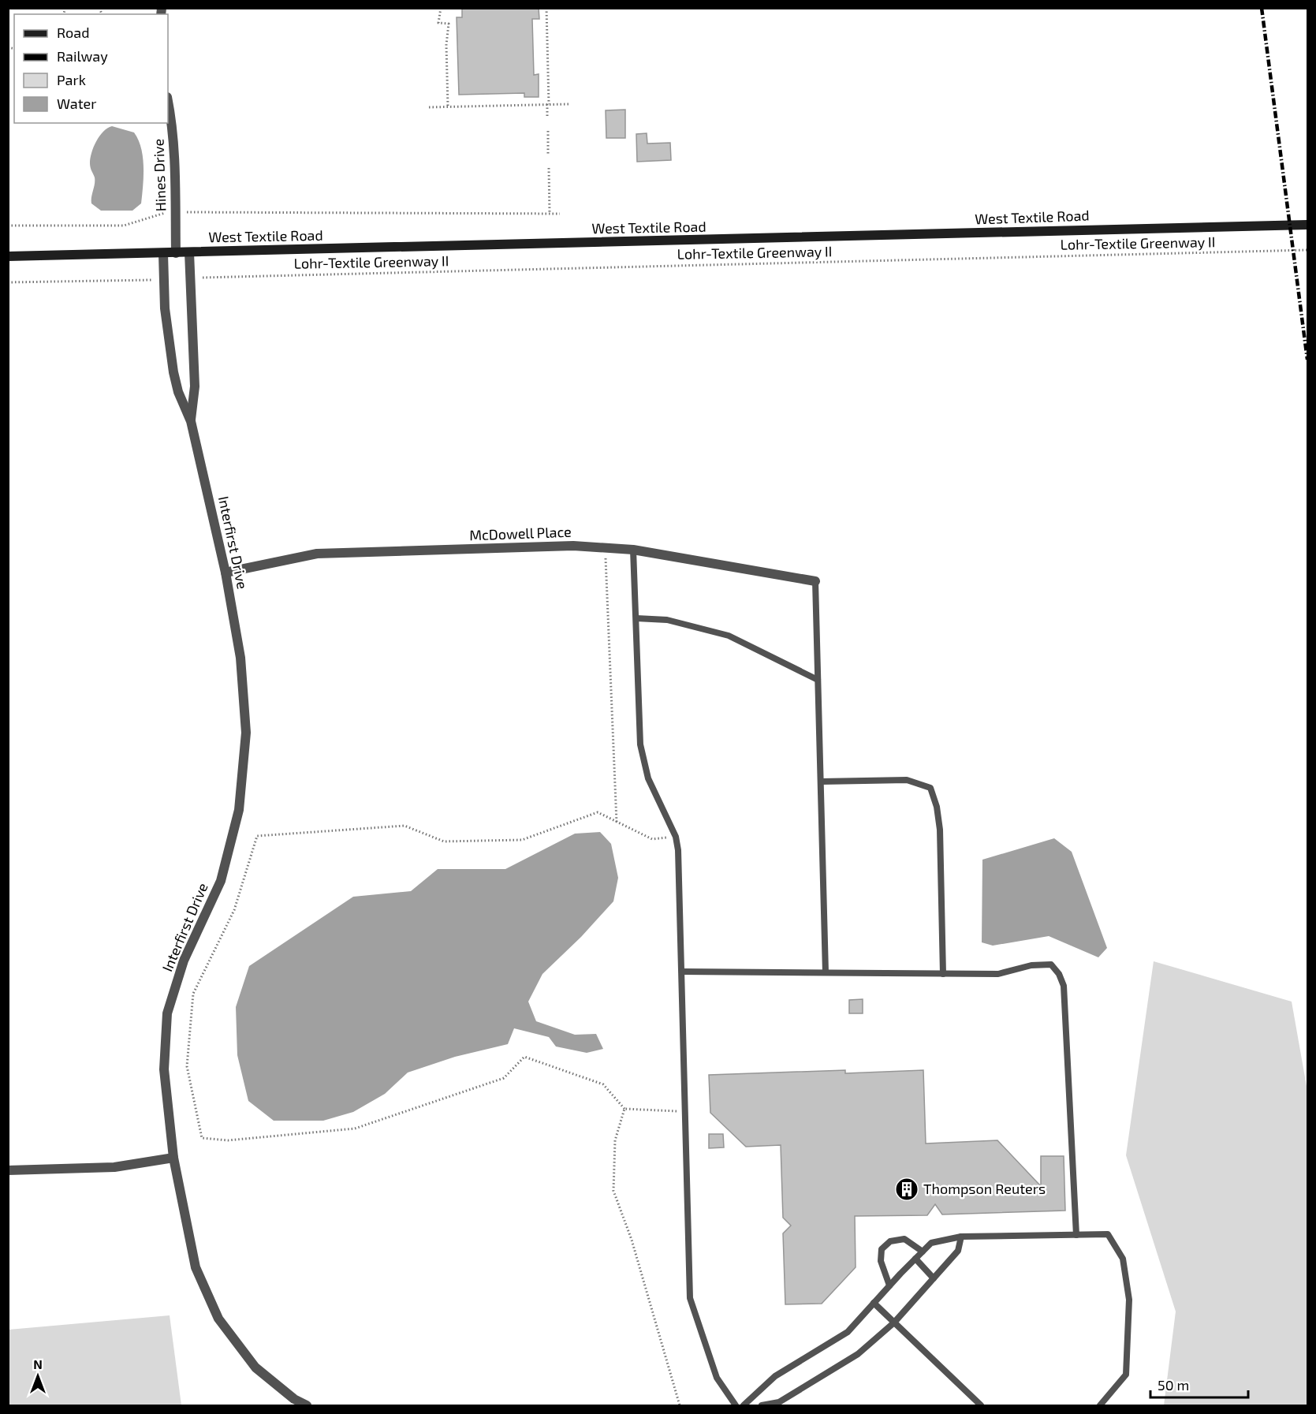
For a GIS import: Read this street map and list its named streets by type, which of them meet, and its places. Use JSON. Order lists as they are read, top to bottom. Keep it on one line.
{"streets":{"main road":["West Textile Road"],"street":["Hines Drive","McDowell Place","Interfirst Drive"],"path":["Lohr-Textile Greenway II"]},"crossings":[["Hines Drive","West Textile Road"],["West Textile Road","Interfirst Drive"],["McDowell Place","Interfirst Drive"]],"places":{"building":["Thompson Reuters"]},"legend":["Road","Railway","Park","Water"],"scale_bar":"50 m","north":"top"}
